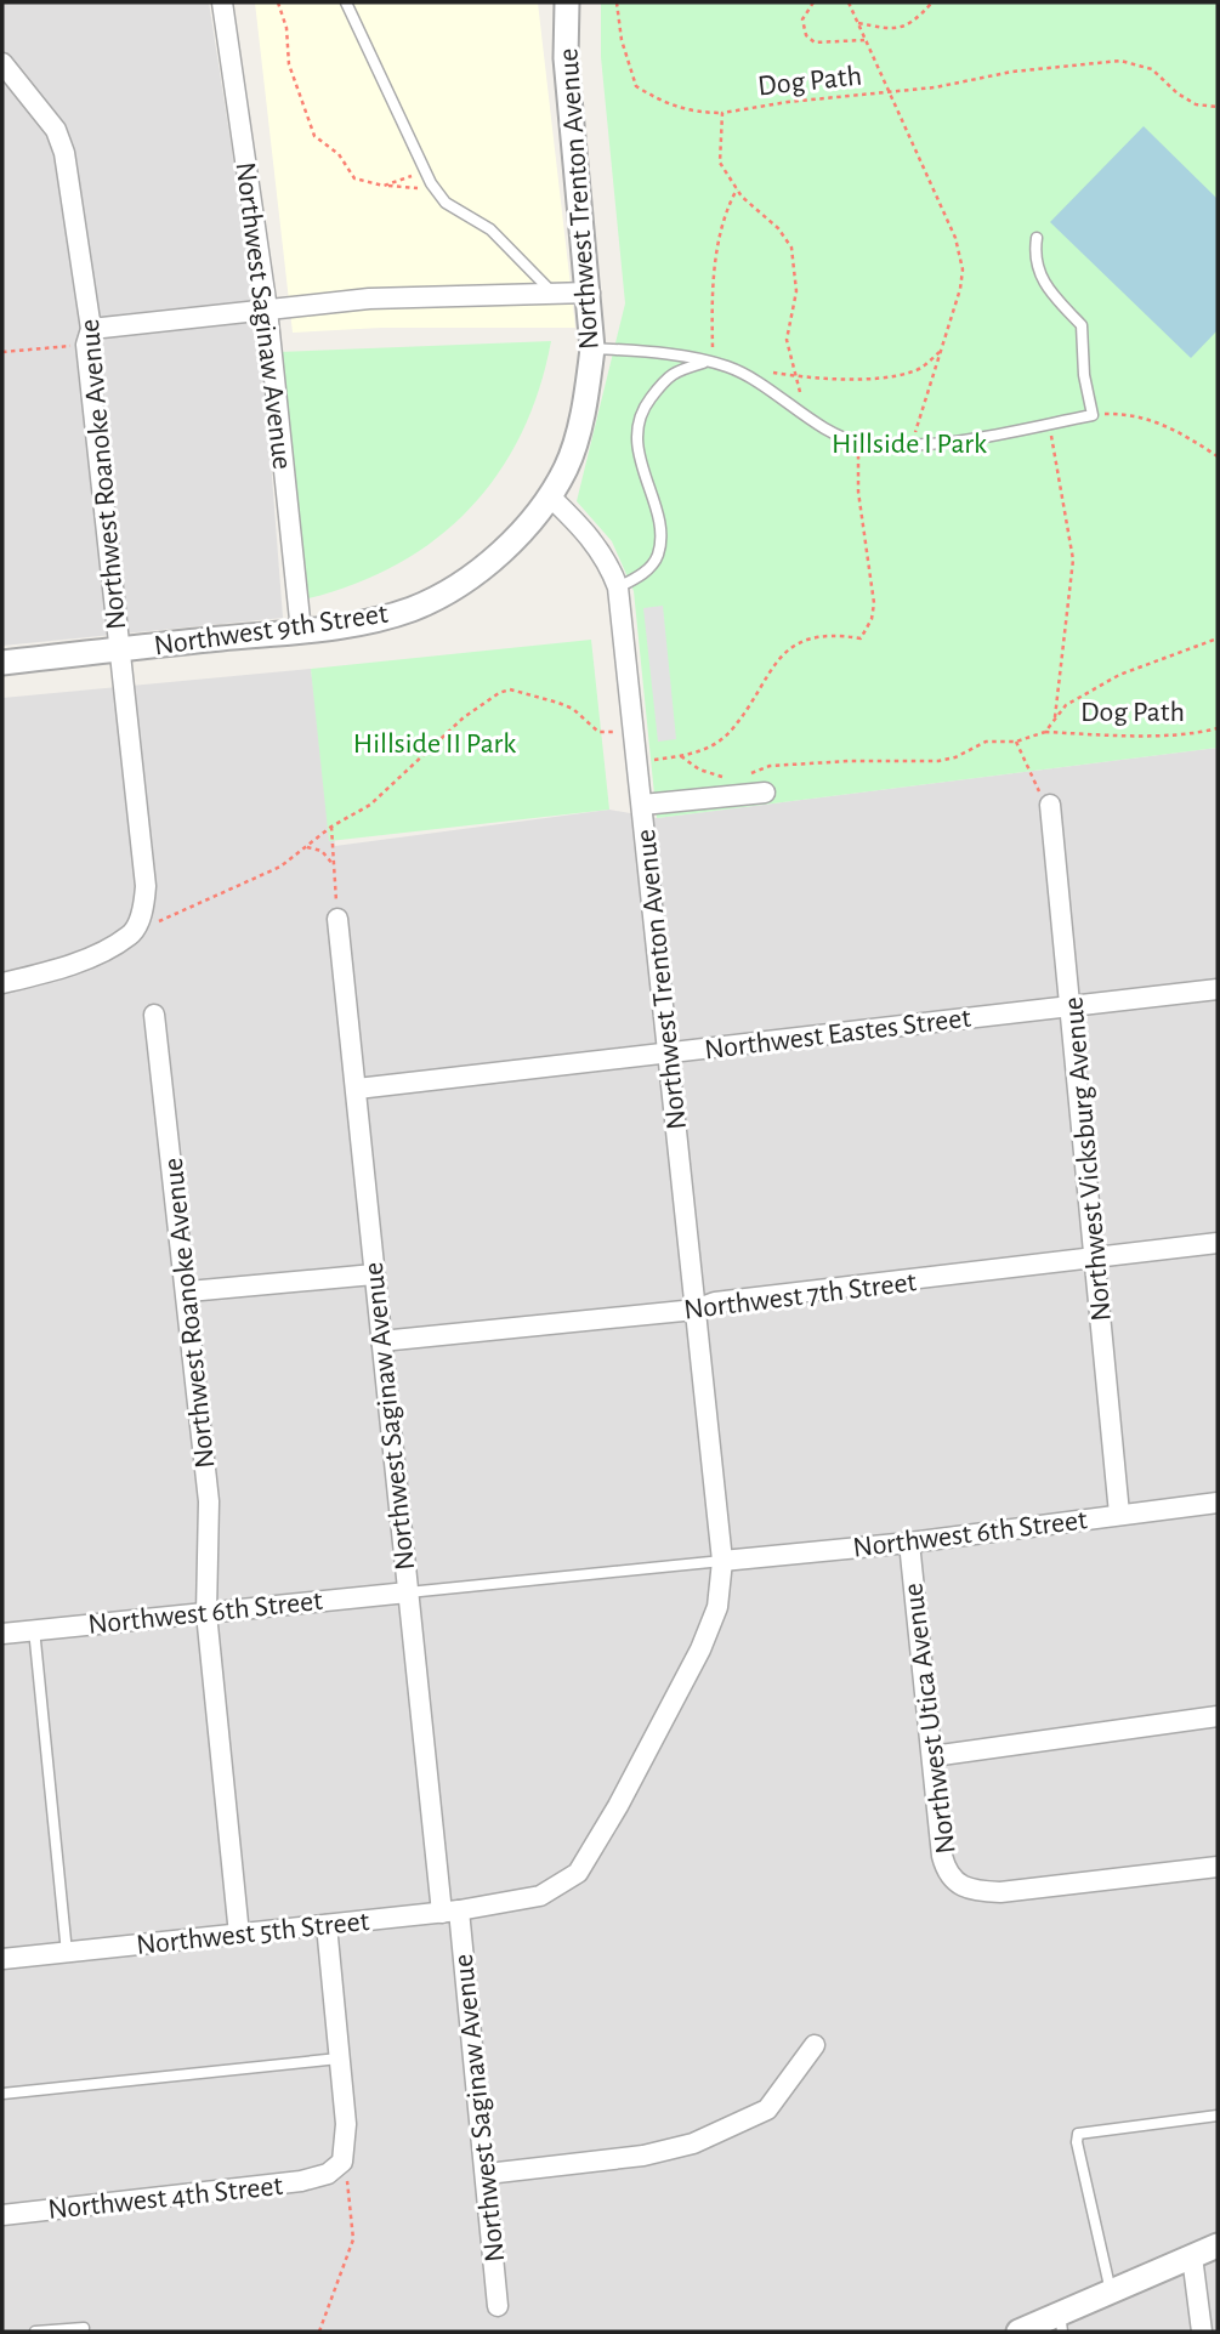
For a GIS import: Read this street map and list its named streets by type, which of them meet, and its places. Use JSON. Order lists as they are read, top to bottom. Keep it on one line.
{"streets":{"street":["Northwest Trenton Avenue","Northwest Saginaw Avenue","Northwest Roanoke Avenue","Northwest 9th Street","Northwest Eastes Street","Northwest Vicksburg Avenue","Northwest 7th Street","Northwest 6th Street","Northwest Utica Avenue","Northwest 5th Street","Northwest 4th Street"],"path":["Dog Path"]},"crossings":[["Northwest Trenton Avenue","Northwest 9th Street"],["Northwest Trenton Avenue","Northwest Eastes Street"],["Northwest Trenton Avenue","Northwest 7th Street"],["Northwest Trenton Avenue","Northwest 6th Street"],["Northwest Trenton Avenue","Northwest 5th Street"],["Northwest Saginaw Avenue","Northwest 9th Street"],["Northwest Saginaw Avenue","Northwest Eastes Street"],["Northwest Saginaw Avenue","Northwest 7th Street"],["Northwest Saginaw Avenue","Northwest 6th Street"],["Northwest Saginaw Avenue","Northwest 5th Street"],["Northwest Roanoke Avenue","Northwest 9th Street"],["Northwest Roanoke Avenue","Northwest 6th Street"],["Northwest Roanoke Avenue","Northwest 5th Street"],["Northwest Eastes Street","Northwest Vicksburg Avenue"],["Northwest Vicksburg Avenue","Northwest 7th Street"],["Northwest Vicksburg Avenue","Northwest 6th Street"],["Northwest 6th Street","Northwest Utica Avenue"]],"parks":["Hillside I Park","Hillside II Park"]}
